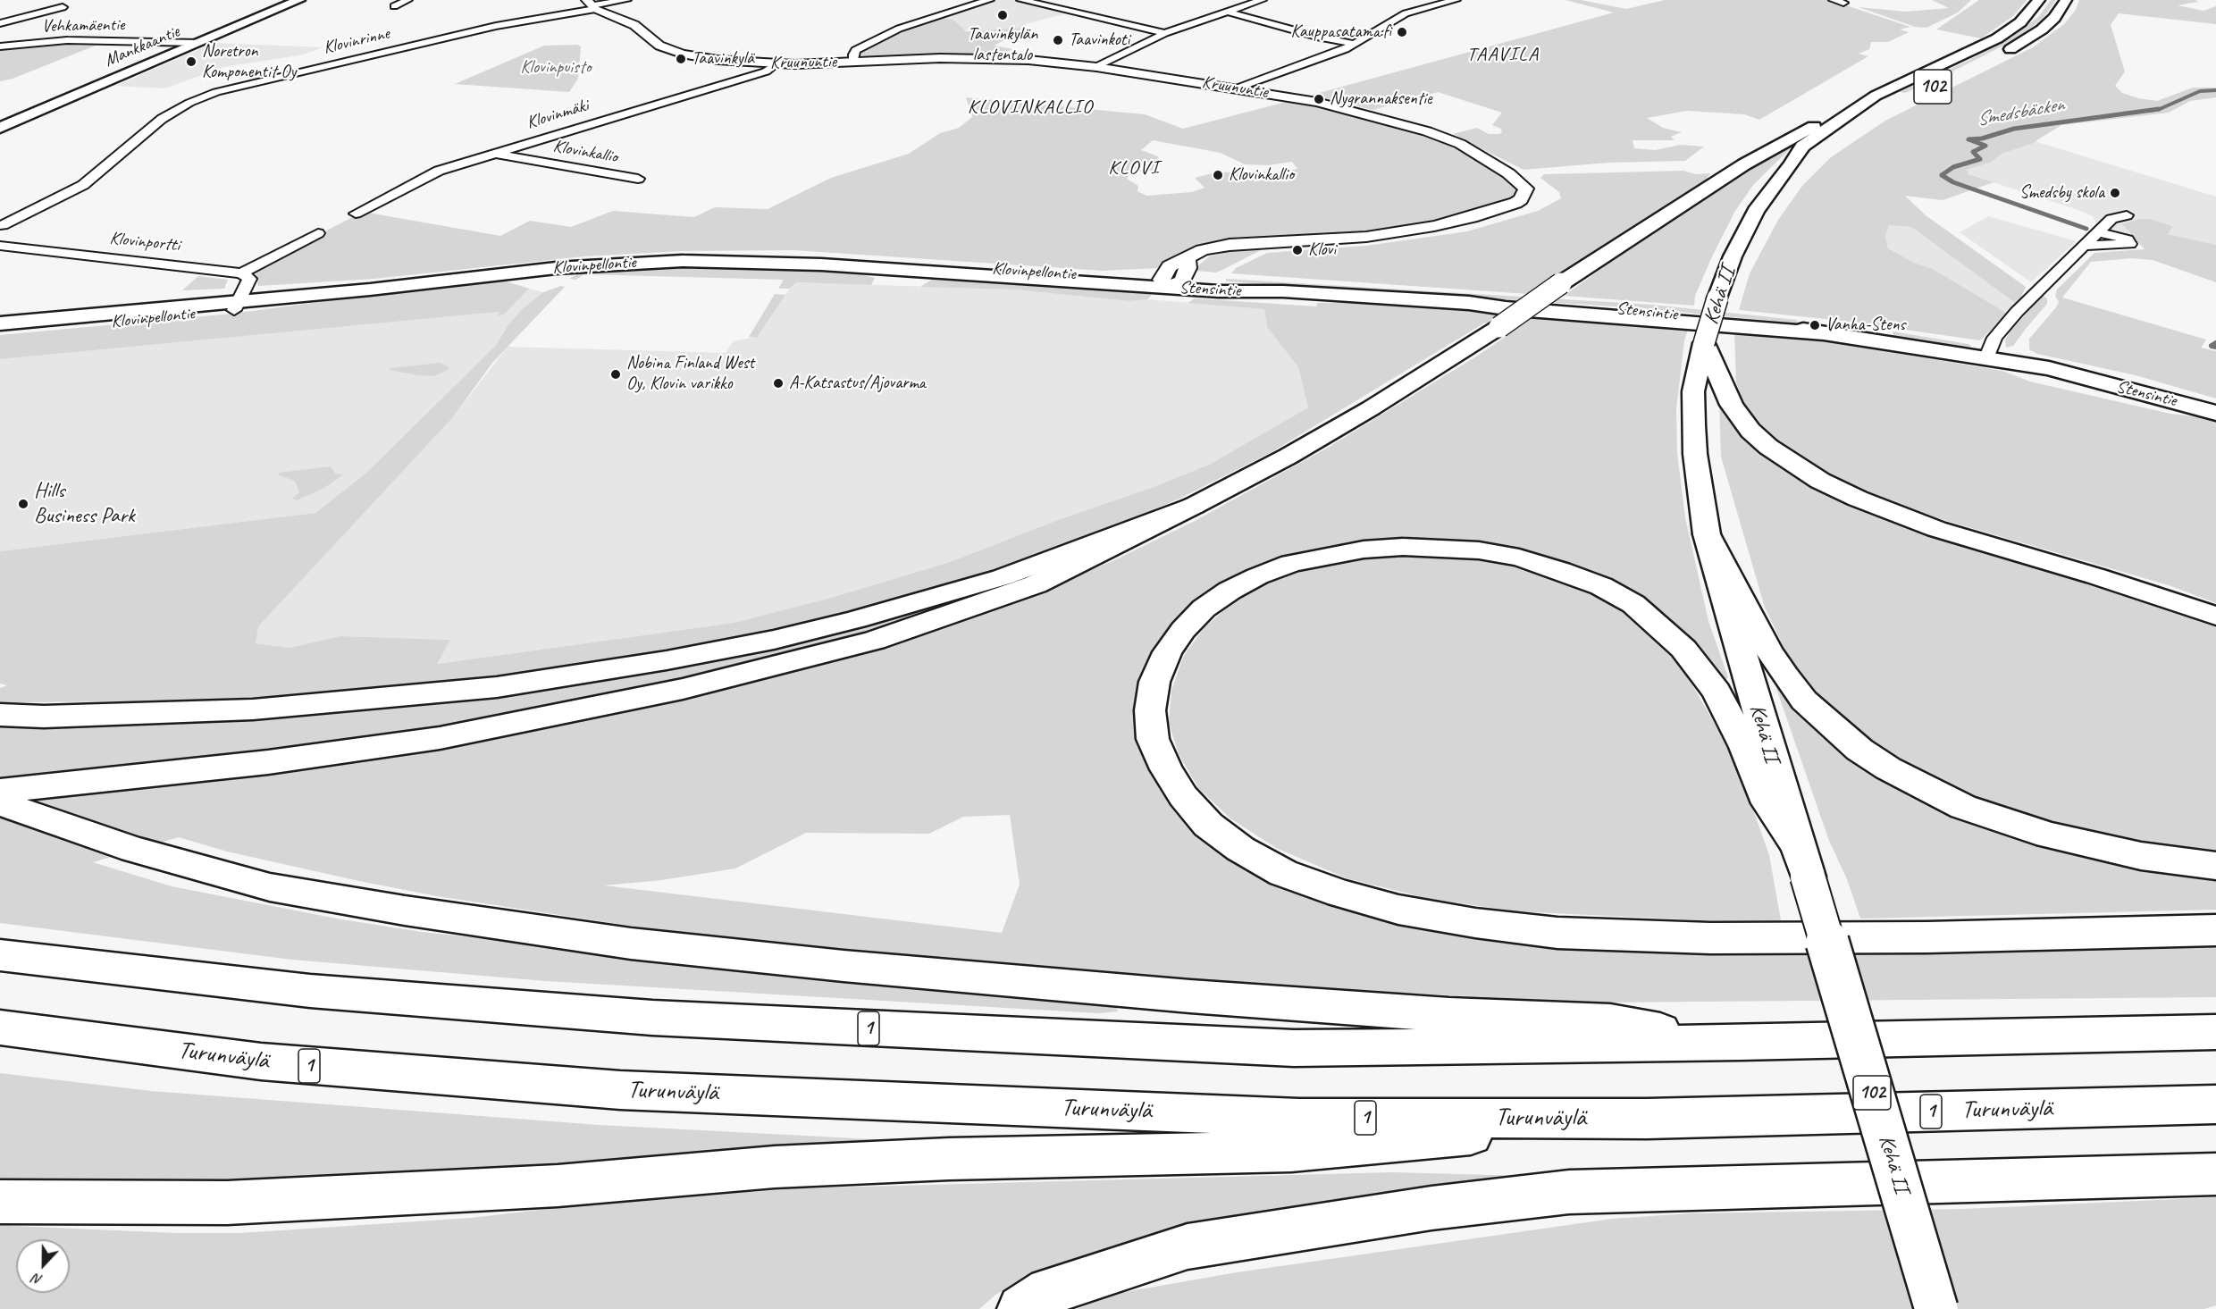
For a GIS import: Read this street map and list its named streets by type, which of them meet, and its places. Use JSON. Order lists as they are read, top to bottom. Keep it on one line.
{"streets":{"main road":["Mankkaantie","102","Klovinpellontie","Stensintie","Kehä II","1","Turunväylä"],"street":["Vehkamäentie","Klovinrinne","Kruununtie","Klovinmäki","Klovinkallio","Klovinportti"]},"crossings":[["Vehkamäentie","Mankkaantie"],["Klovinrinne","Kruununtie"],["Kruununtie","Klovinmäki"],["Kruununtie","Klovinpellontie"],["Kruununtie","Stensintie"],["Klovinmäki","Klovinkallio"],["Klovinpellontie","Stensintie"]],"districts":["TAAVILA","KLOVINKALLIO","KLOVI"],"water":["Smedsbäcken"],"parks":["Klovinpuisto"],"places":["Taavinkylän lastentalo","Kauppasatama.fi","Taavinkoti","Taavinkylä","Noretron Komponentit Oy","Nygrannaksentie","Klovinkallio","Smedsby skola","Klovi","Vanha-Stens","Nobina Finland West Oy, Klovin varikko","A-Katsastus/Ajovarma","Hills Business Park"],"north":"bottom"}
